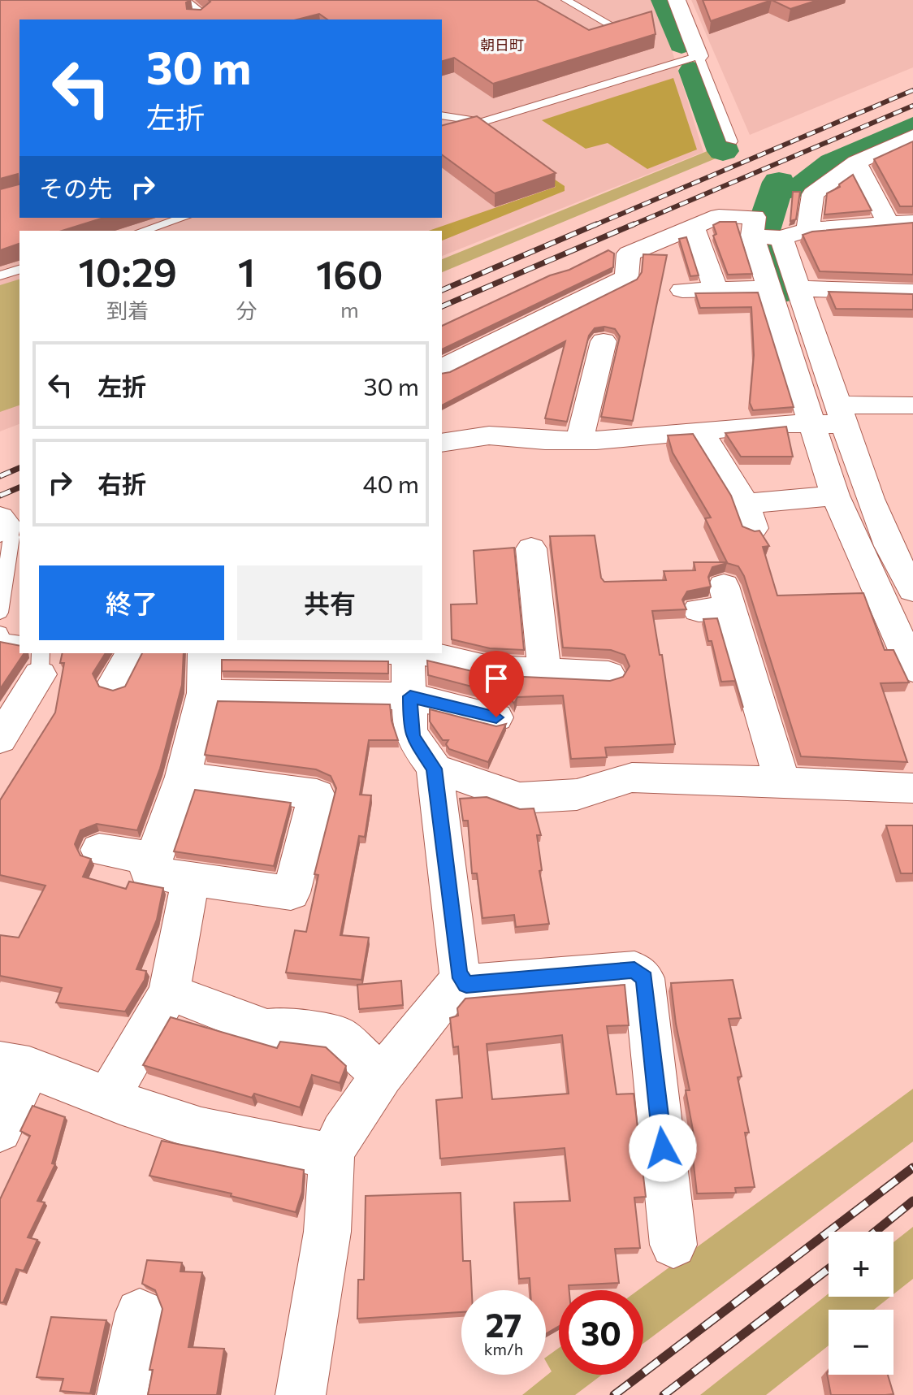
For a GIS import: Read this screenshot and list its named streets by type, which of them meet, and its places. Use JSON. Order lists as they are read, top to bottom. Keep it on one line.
{"districts":["朝日町"],"page":{"turn":["30 m","左折"],"then":"その先","eta":["10:29","到着","1","分","160","m"],"list":[{"name":"左折","value":"30 m"},{"name":"右折","value":"40 m"}],"buttons":["終了","共有"],"map_buttons":["+","−"],"speed":"27 km/h","limit":"30"}}
